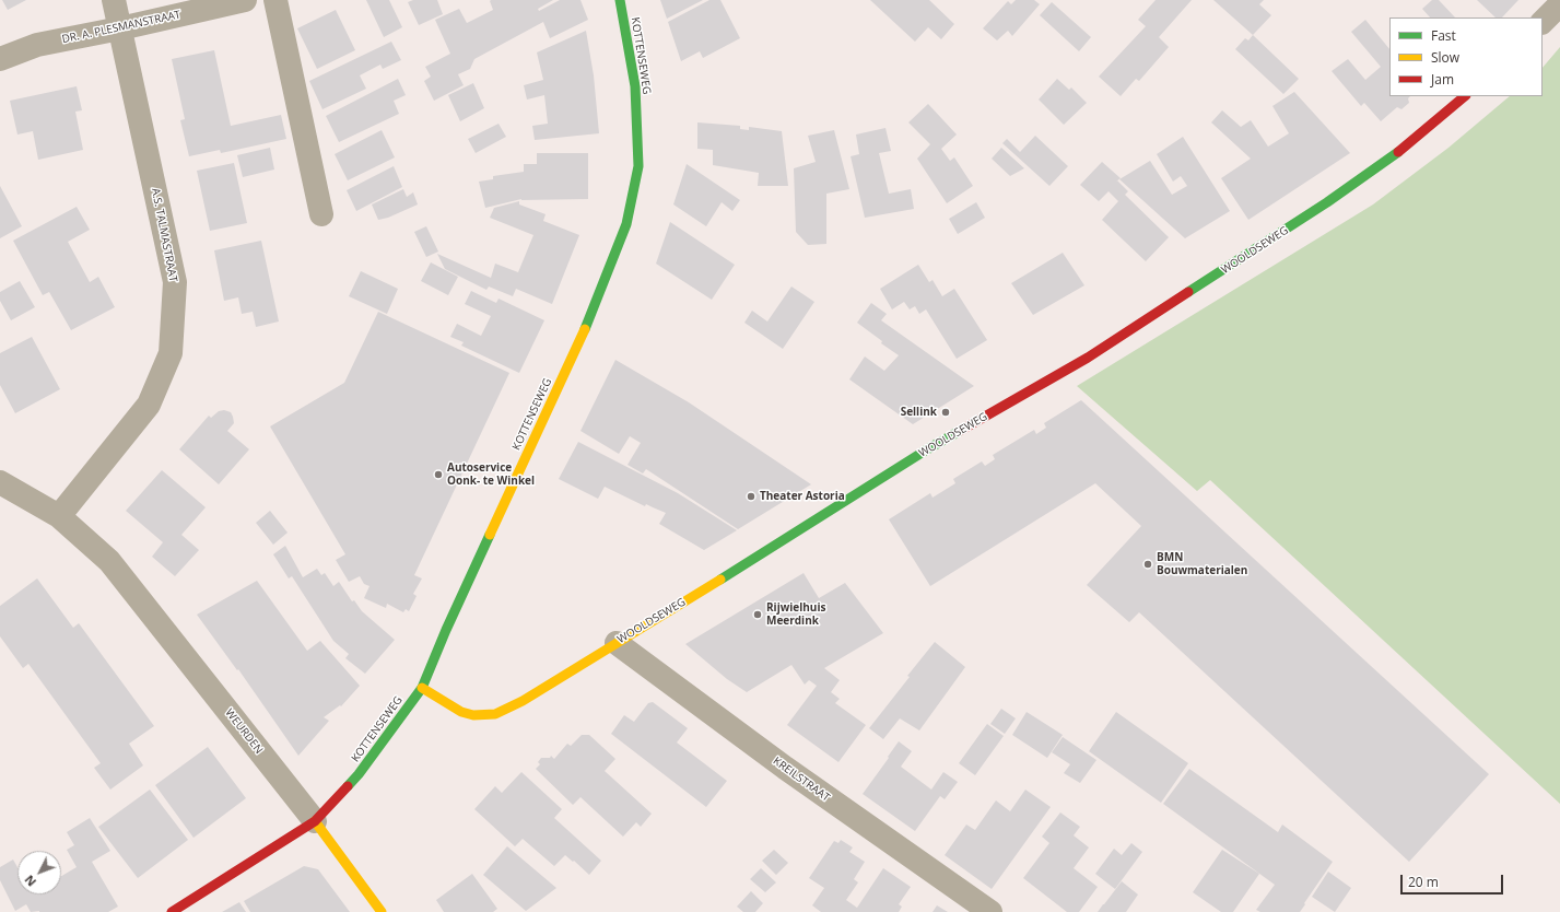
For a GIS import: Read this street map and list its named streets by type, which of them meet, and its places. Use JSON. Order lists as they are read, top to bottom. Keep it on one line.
{"streets":{"street":["DR. A. PLESMANSTRAAT","KOTTENSEWEG","A.S. TALMASTRAAT","WOOLDSEWEG","WEURDEN","KREILSTRAAT"]},"crossings":[["DR. A. PLESMANSTRAAT","A.S. TALMASTRAAT"],["KOTTENSEWEG","WOOLDSEWEG"],["KOTTENSEWEG","WEURDEN"],["A.S. TALMASTRAAT","WEURDEN"],["WOOLDSEWEG","KREILSTRAAT"]],"places":["Sellink","Autoservice Oonk- te Winkel","Theater Astoria","BMN Bouwmaterialen","Rijwielhuis Meerdink"],"legend":["Fast","Slow","Jam"],"scale_bar":"20 m","north":"bottom left"}
